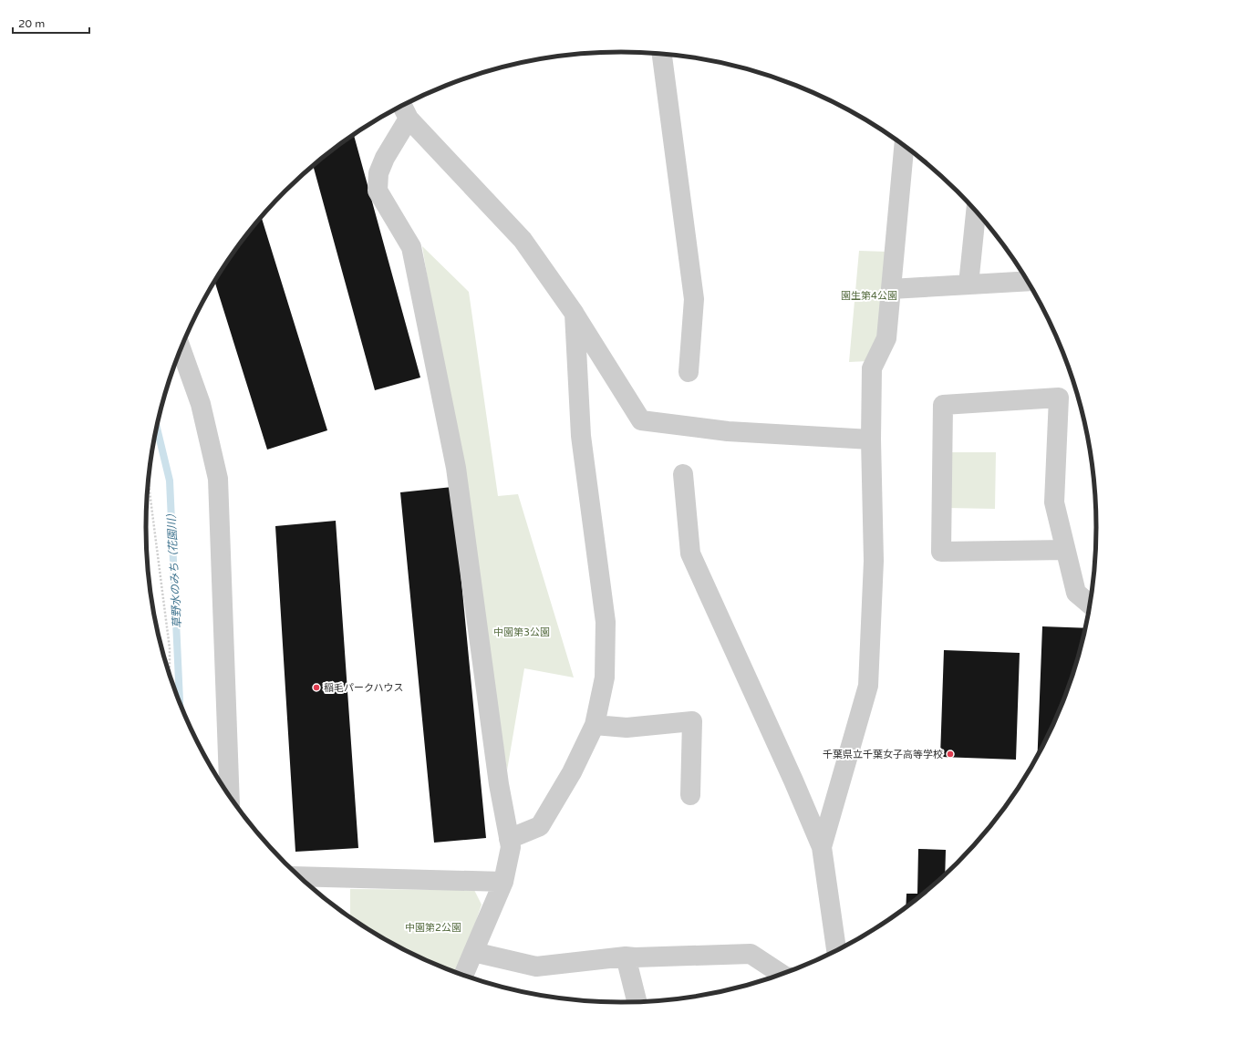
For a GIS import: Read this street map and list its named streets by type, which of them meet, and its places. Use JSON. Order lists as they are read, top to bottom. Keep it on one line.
{"water":["草野水のみち（花園川）"],"parks":["園生第4公園","中園第3公園","中園第2公園"],"places":["稲毛パークハウス","千葉県立千葉女子高等学校"],"scale_bar":"20 m"}
